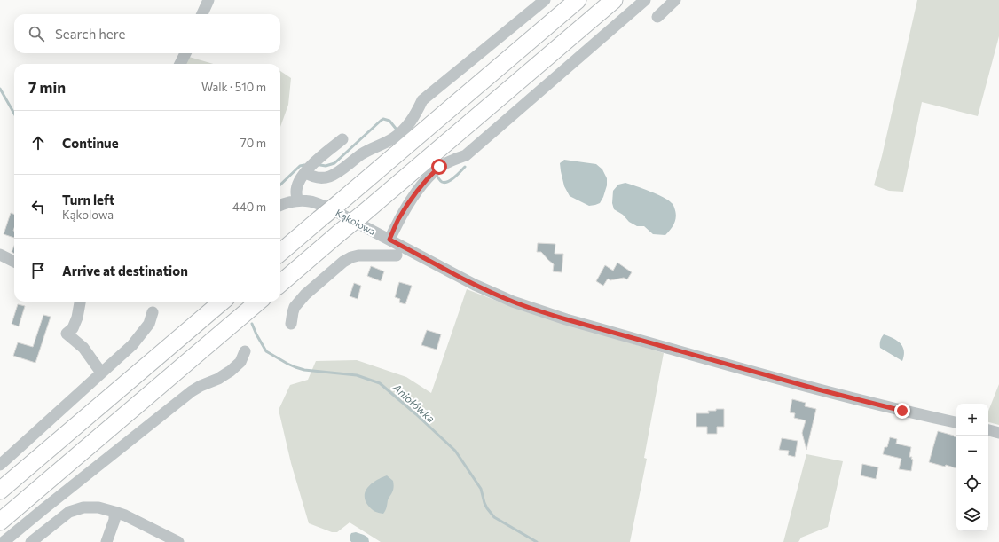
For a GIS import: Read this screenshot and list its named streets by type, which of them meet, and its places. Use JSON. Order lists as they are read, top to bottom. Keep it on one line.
{"streets":{"street":["Kąkolowa"]},"water":["Aniołówka"],"page":{"search":"Search here","heading":["7 min","Walk · 510 m"],"list":[["Continue","70 m"],["Turn left","Kąkolowa","440 m"],"Arrive at destination"],"map_buttons":["+","−"]}}
